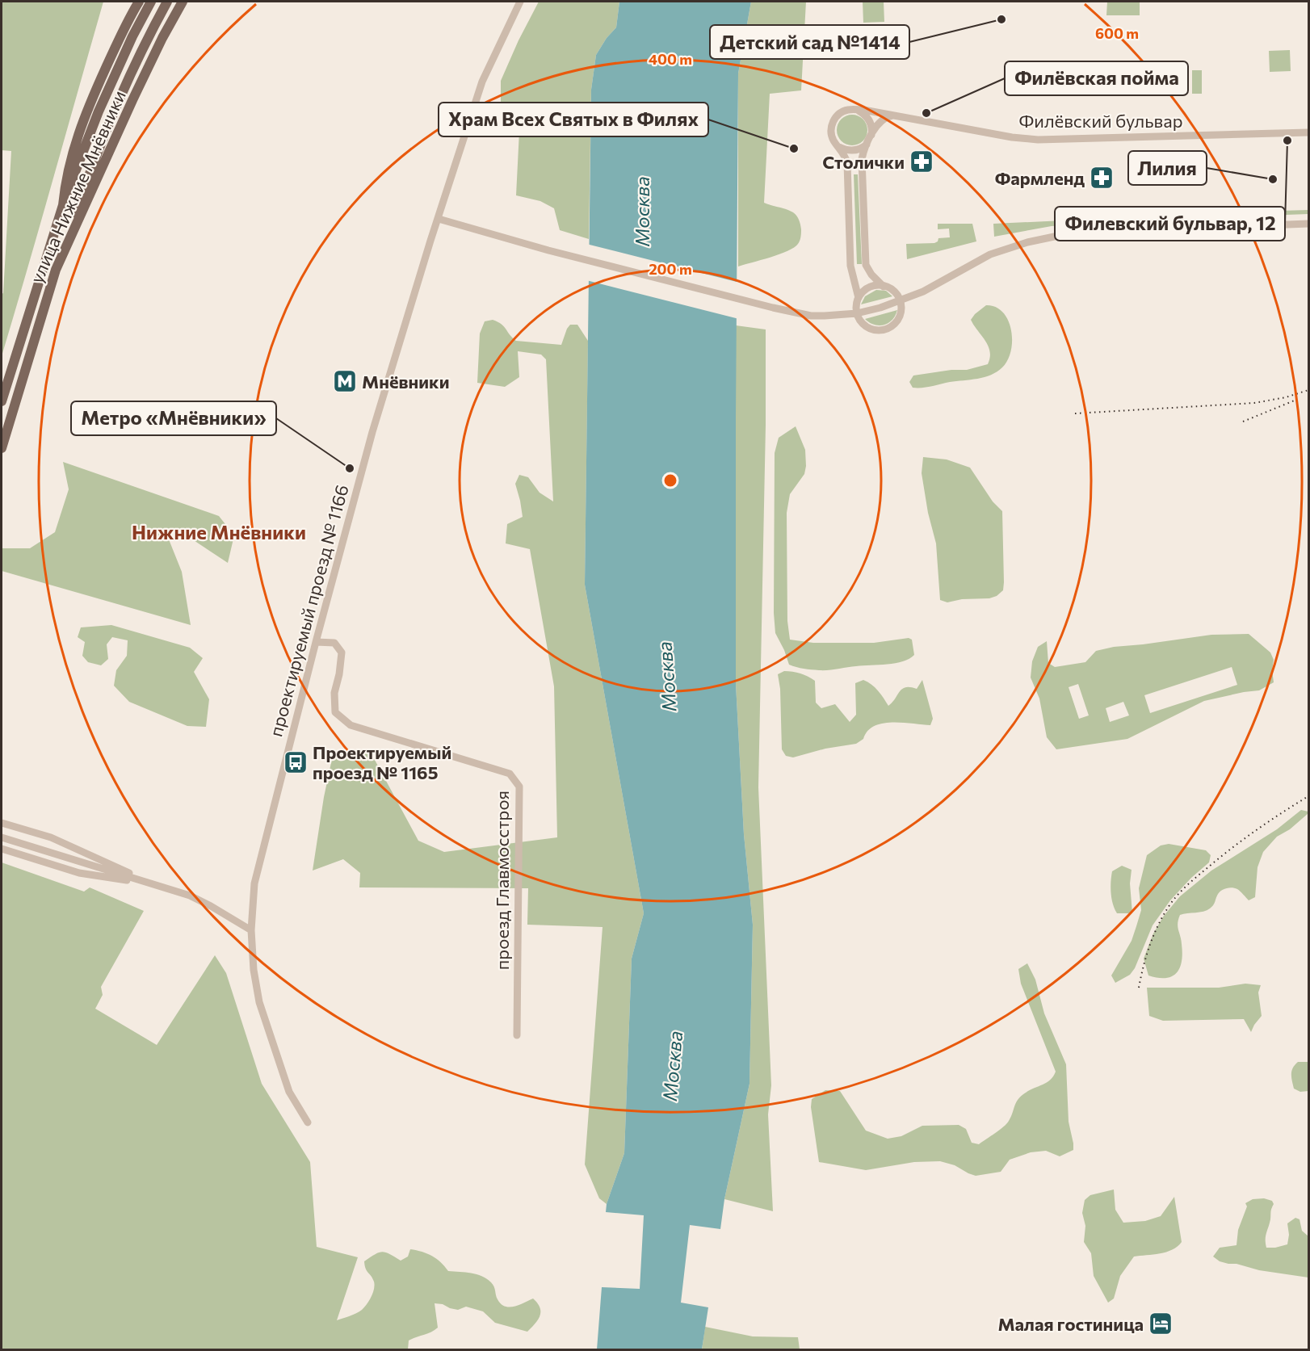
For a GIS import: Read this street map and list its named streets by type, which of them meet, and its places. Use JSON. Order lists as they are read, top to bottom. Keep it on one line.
{"streets":{"main road":["улица Нижние Мнёвники"],"street":["Филёвский бульвар","проектируемый проезд № 1166","проезд Главмосстроя"]},"crossings":[["проектируемый проезд № 1166","проезд Главмосстроя"]],"districts":["Нижние Мнёвники"],"water":["Москва"],"places":{"other":["Детский сад №1414","Филёвская пойма","Филевский бульвар, 12","Храм Всех Святых в Филях","Лилия","Метро «Мнёвники»"],"pharmacy":["Столички","Фармленд"],"metro station":["Мнёвники"],"bus stop":["Проектируемый проезд № 1165"],"hotel":["Малая гостиница"]},"rings":["600 m","400 m","200 m"]}
